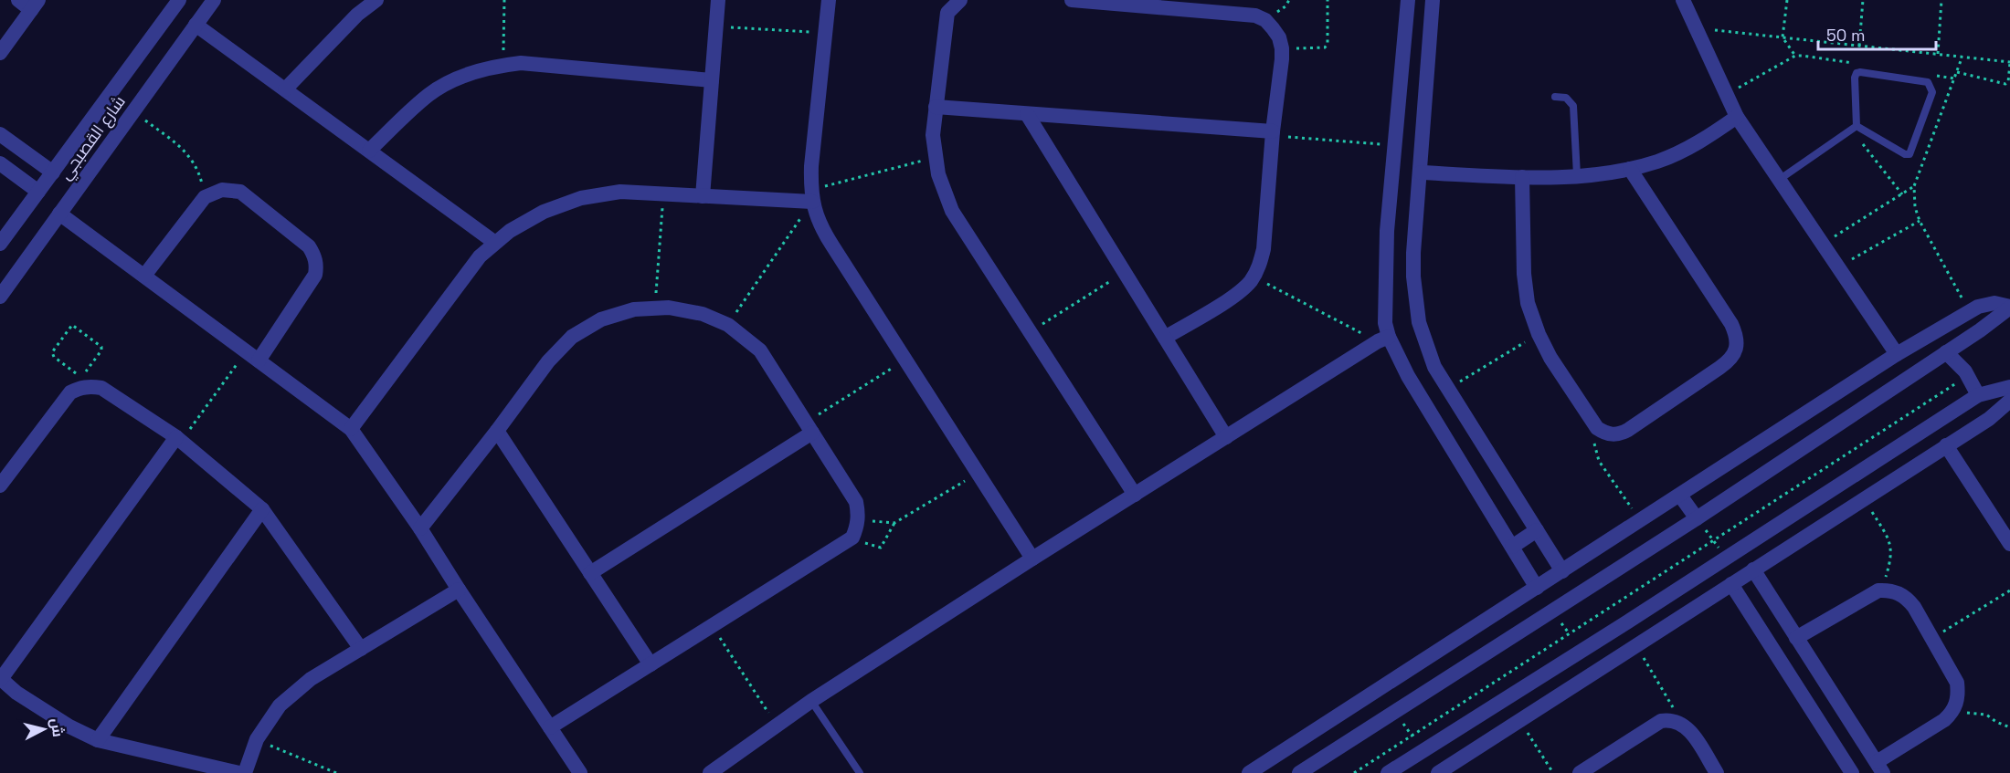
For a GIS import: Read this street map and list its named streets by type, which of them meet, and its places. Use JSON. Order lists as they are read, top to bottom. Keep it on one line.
{"streets":{"street":["شارع القصبجي"]},"scale_bar":"50 m","north":"right"}
